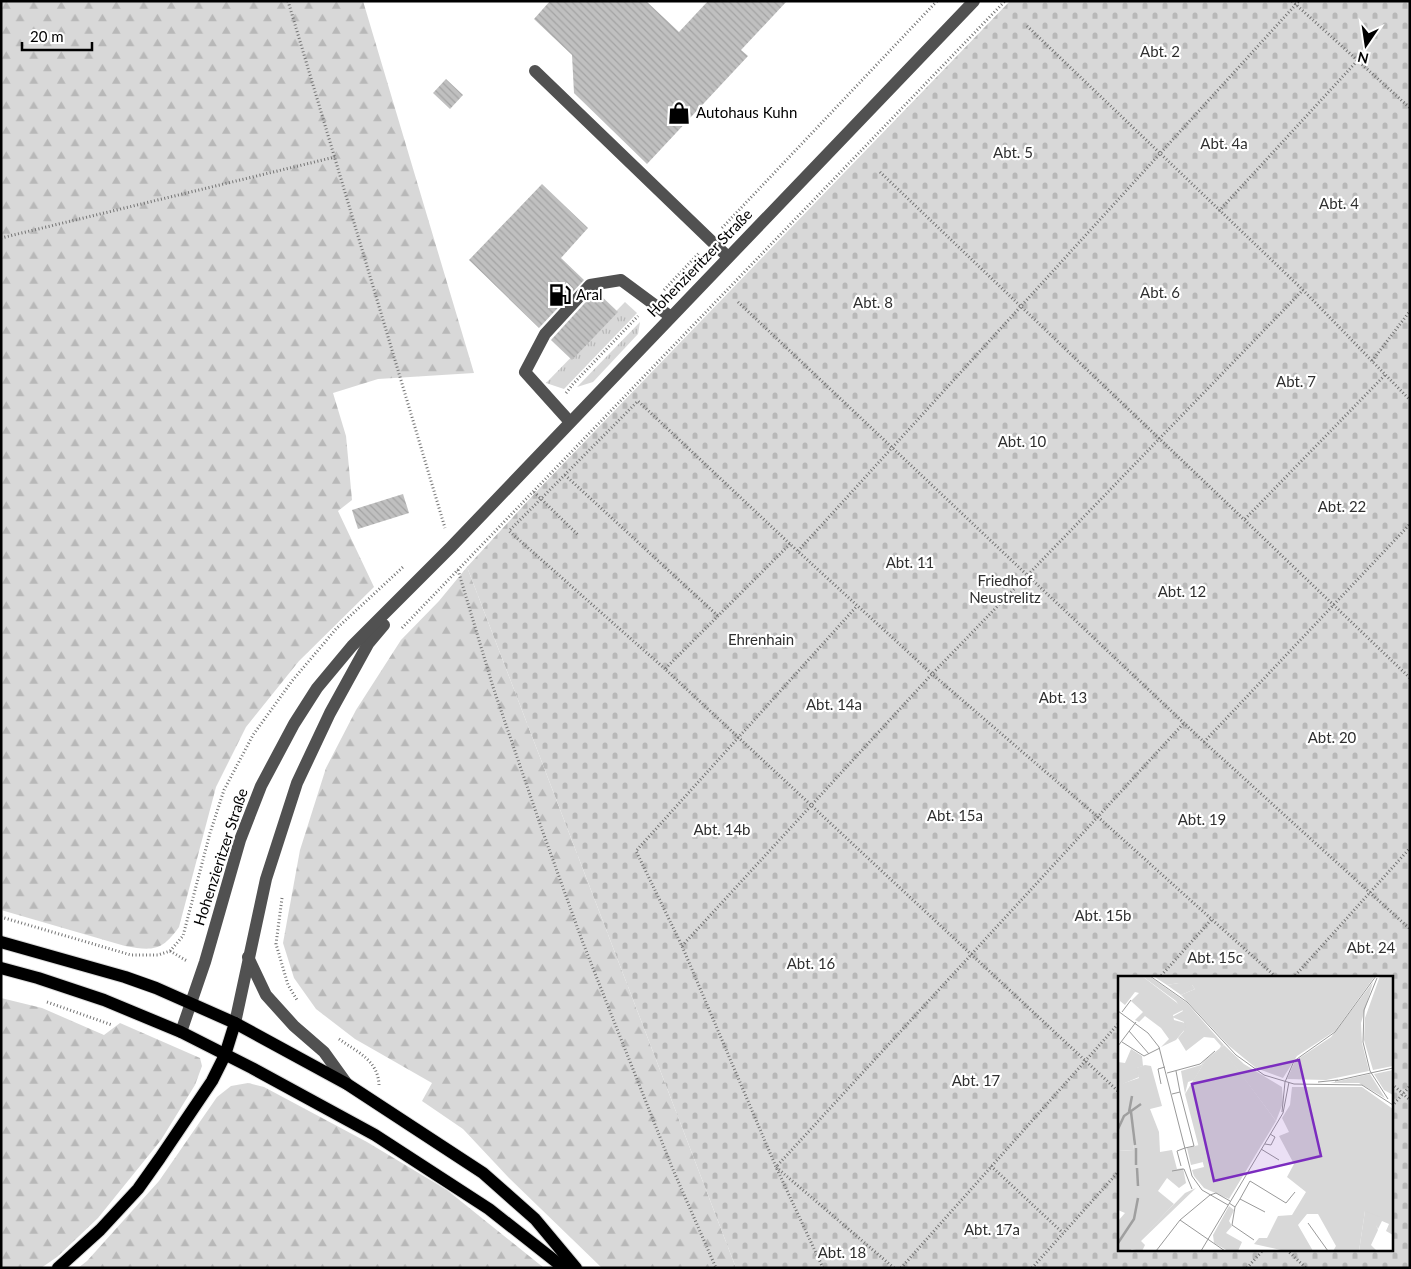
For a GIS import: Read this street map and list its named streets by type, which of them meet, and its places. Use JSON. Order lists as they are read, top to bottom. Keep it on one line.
{"streets":{"street":["Hohenzieritzer Straße"]},"parks":["Abt. 2","Abt. 4a","Abt. 5","Abt. 4","Abt. 6","Abt. 8","Abt. 7","Abt. 10","Abt. 22","Abt. 11","Friedhof Neustrelitz","Abt. 12","Ehrenhain","Abt. 13","Abt. 14a","Abt. 20","Abt. 15a","Abt. 19","Abt. 14b","Abt. 15b","Abt. 24","Abt. 15c","Abt. 16","Abt. 17","Abt. 17a","Abt. 18"],"places":{"shop":["Autohaus Kuhn"],"fuel station":["Aral"]},"scale_bar":"20 m","north":"bottom"}
